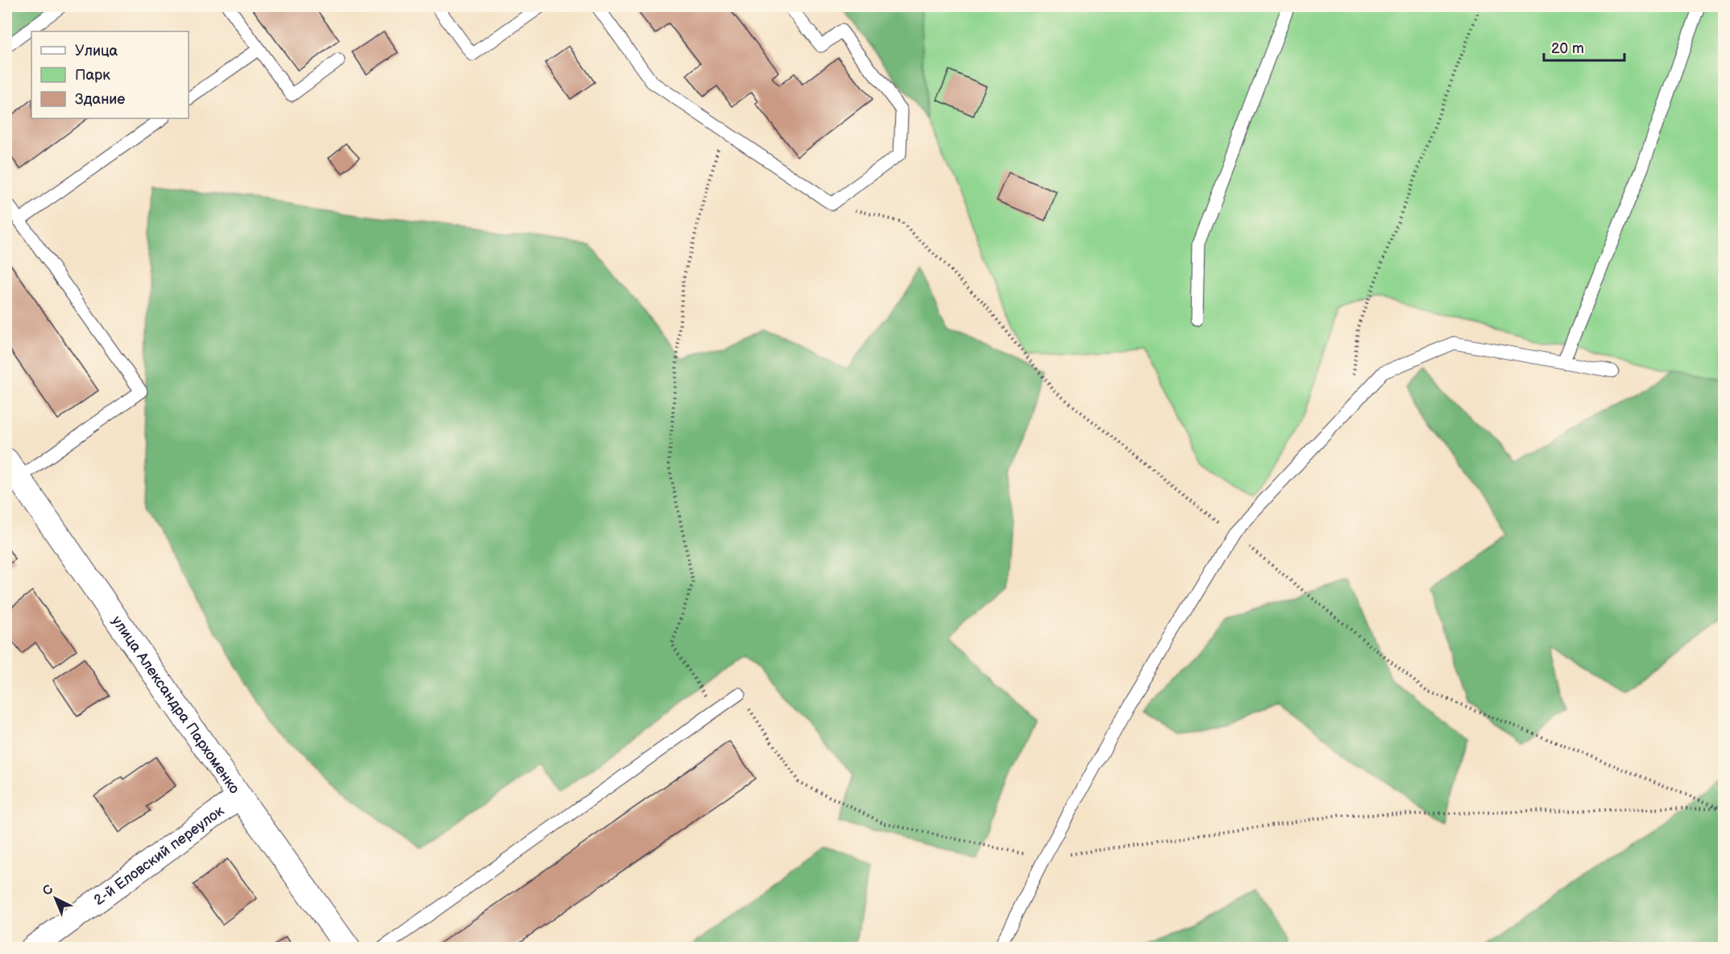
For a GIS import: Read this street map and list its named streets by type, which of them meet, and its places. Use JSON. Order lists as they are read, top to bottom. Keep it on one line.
{"streets":{"street":["улица Александра Пархоменко","2-й Еловский переулок"]},"crossings":[["улица Александра Пархоменко","2-й Еловский переулок"]],"legend":["Улица","Парк","Здание"],"scale_bar":"20 m","north":"top left"}
